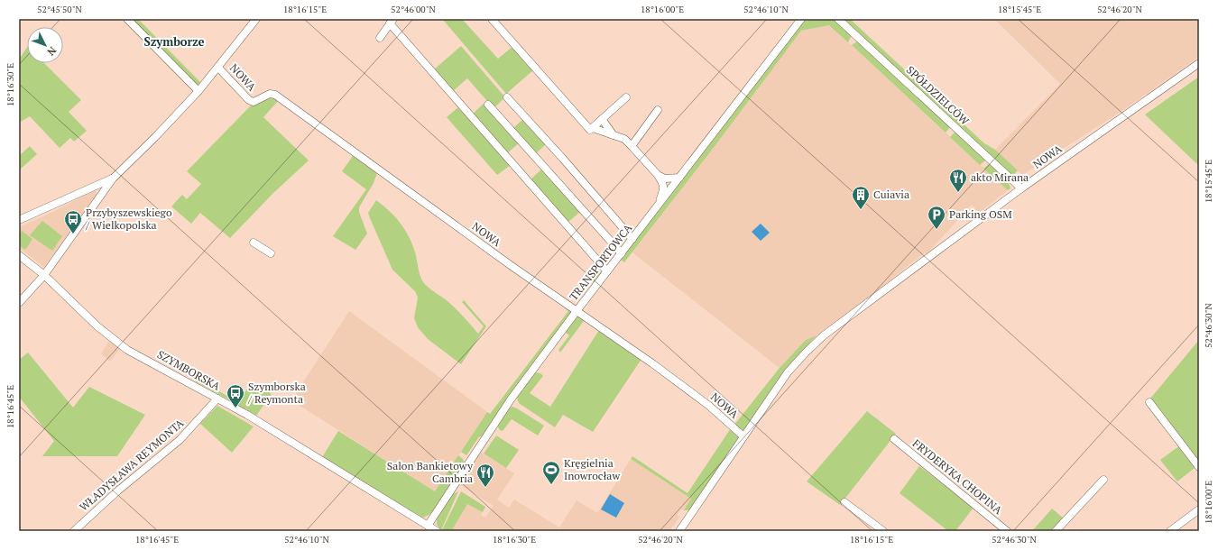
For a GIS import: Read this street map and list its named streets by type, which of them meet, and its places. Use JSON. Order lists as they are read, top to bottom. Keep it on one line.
{"streets":{"street":["NOWA","SPÓŁDZIELCÓW","TRANSPORTOWCA","SZYMBORSKA","WŁADYSŁAWA REYMONTA","FRYDERYKA CHOPINA"]},"crossings":[["NOWA","SPÓŁDZIELCÓW"],["NOWA","TRANSPORTOWCA"],["TRANSPORTOWCA","SZYMBORSKA"],["SZYMBORSKA","WŁADYSŁAWA REYMONTA"]],"districts":["Szymborze"],"places":{"restaurant":["akto Mirana","Salon Bankietowy Cambria"],"building":["Cuiavia"],"parking":["Parking OSM"],"bus stop":["Przybyszewskiego / Wielkopolska","Szymborska / Reymonta"],"sports":["Kręgielnia Inowrocław"]},"north":"bottom right","coordinates":["52°45'50\"N","18°16'15\"E","52°46'00\"N","18°16'00\"E","52°46'10\"N","18°15'45\"E","52°46'20\"N","18°16'30\"E","52°46'30\"N","18°16'45\"E"]}
